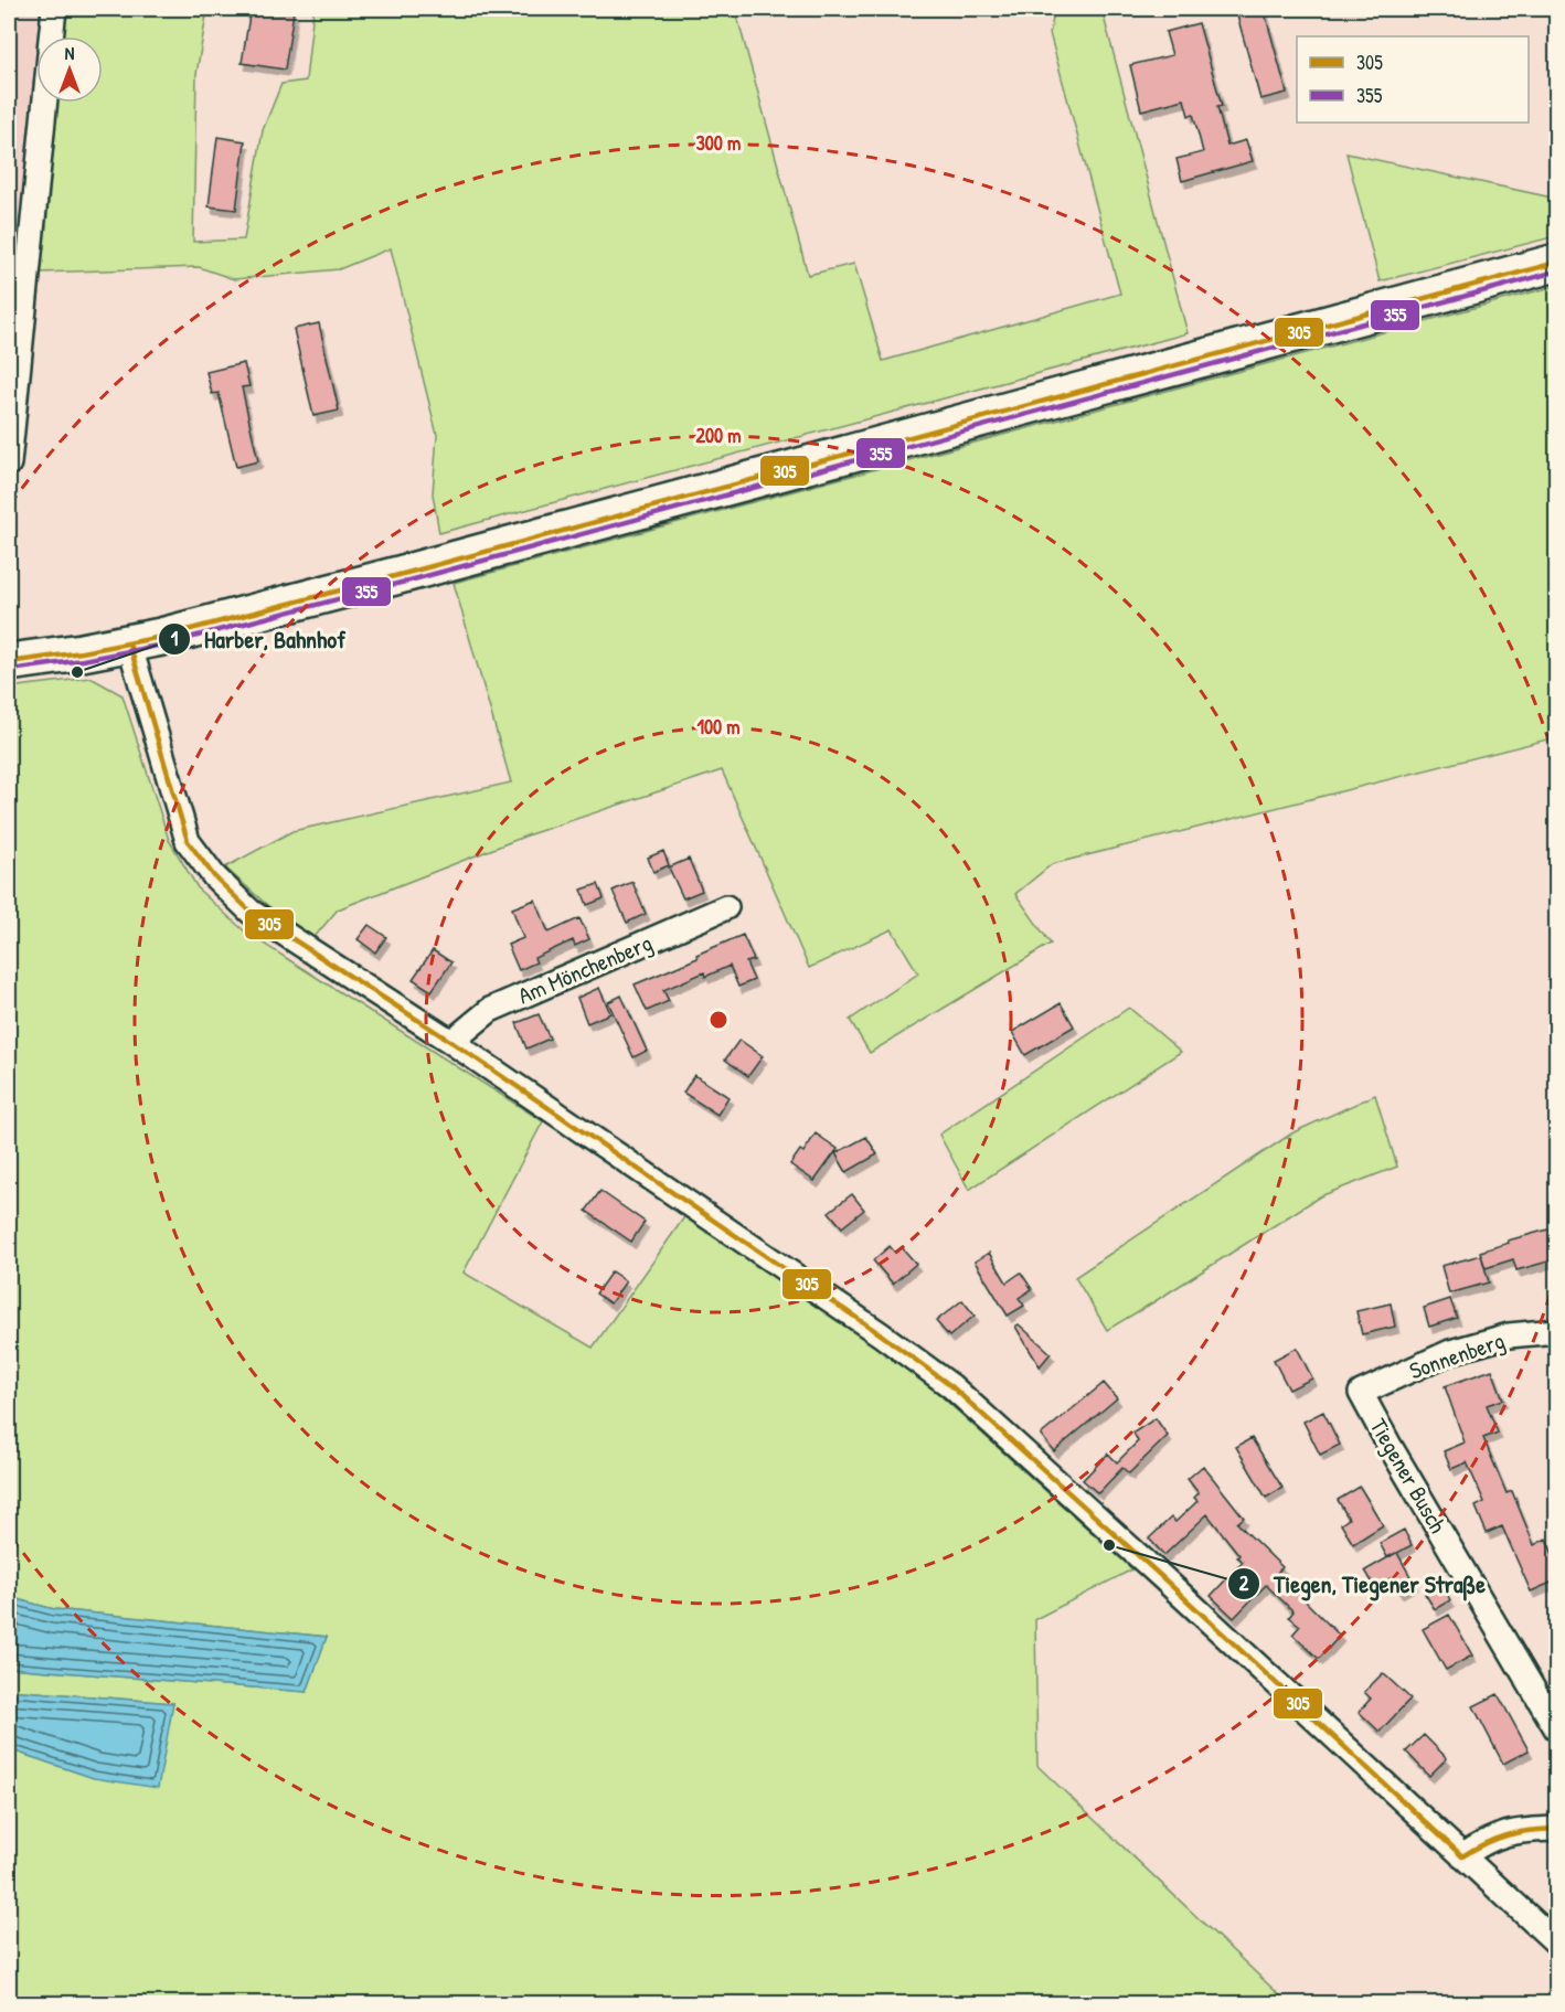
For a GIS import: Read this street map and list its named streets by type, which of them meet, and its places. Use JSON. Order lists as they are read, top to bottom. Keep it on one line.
{"streets":{"street":["Am Mönchenberg","Sonnenberg","Tiegener Busch"]},"crossings":[["Sonnenberg","Tiegener Busch"]],"places":["Harber, Bahnhof","Tiegen, Tiegener Straße"],"lines":["transit line 305","transit line 355"],"legend":["305","355"],"north":"top","rings":["300 m","200 m","100 m"]}
